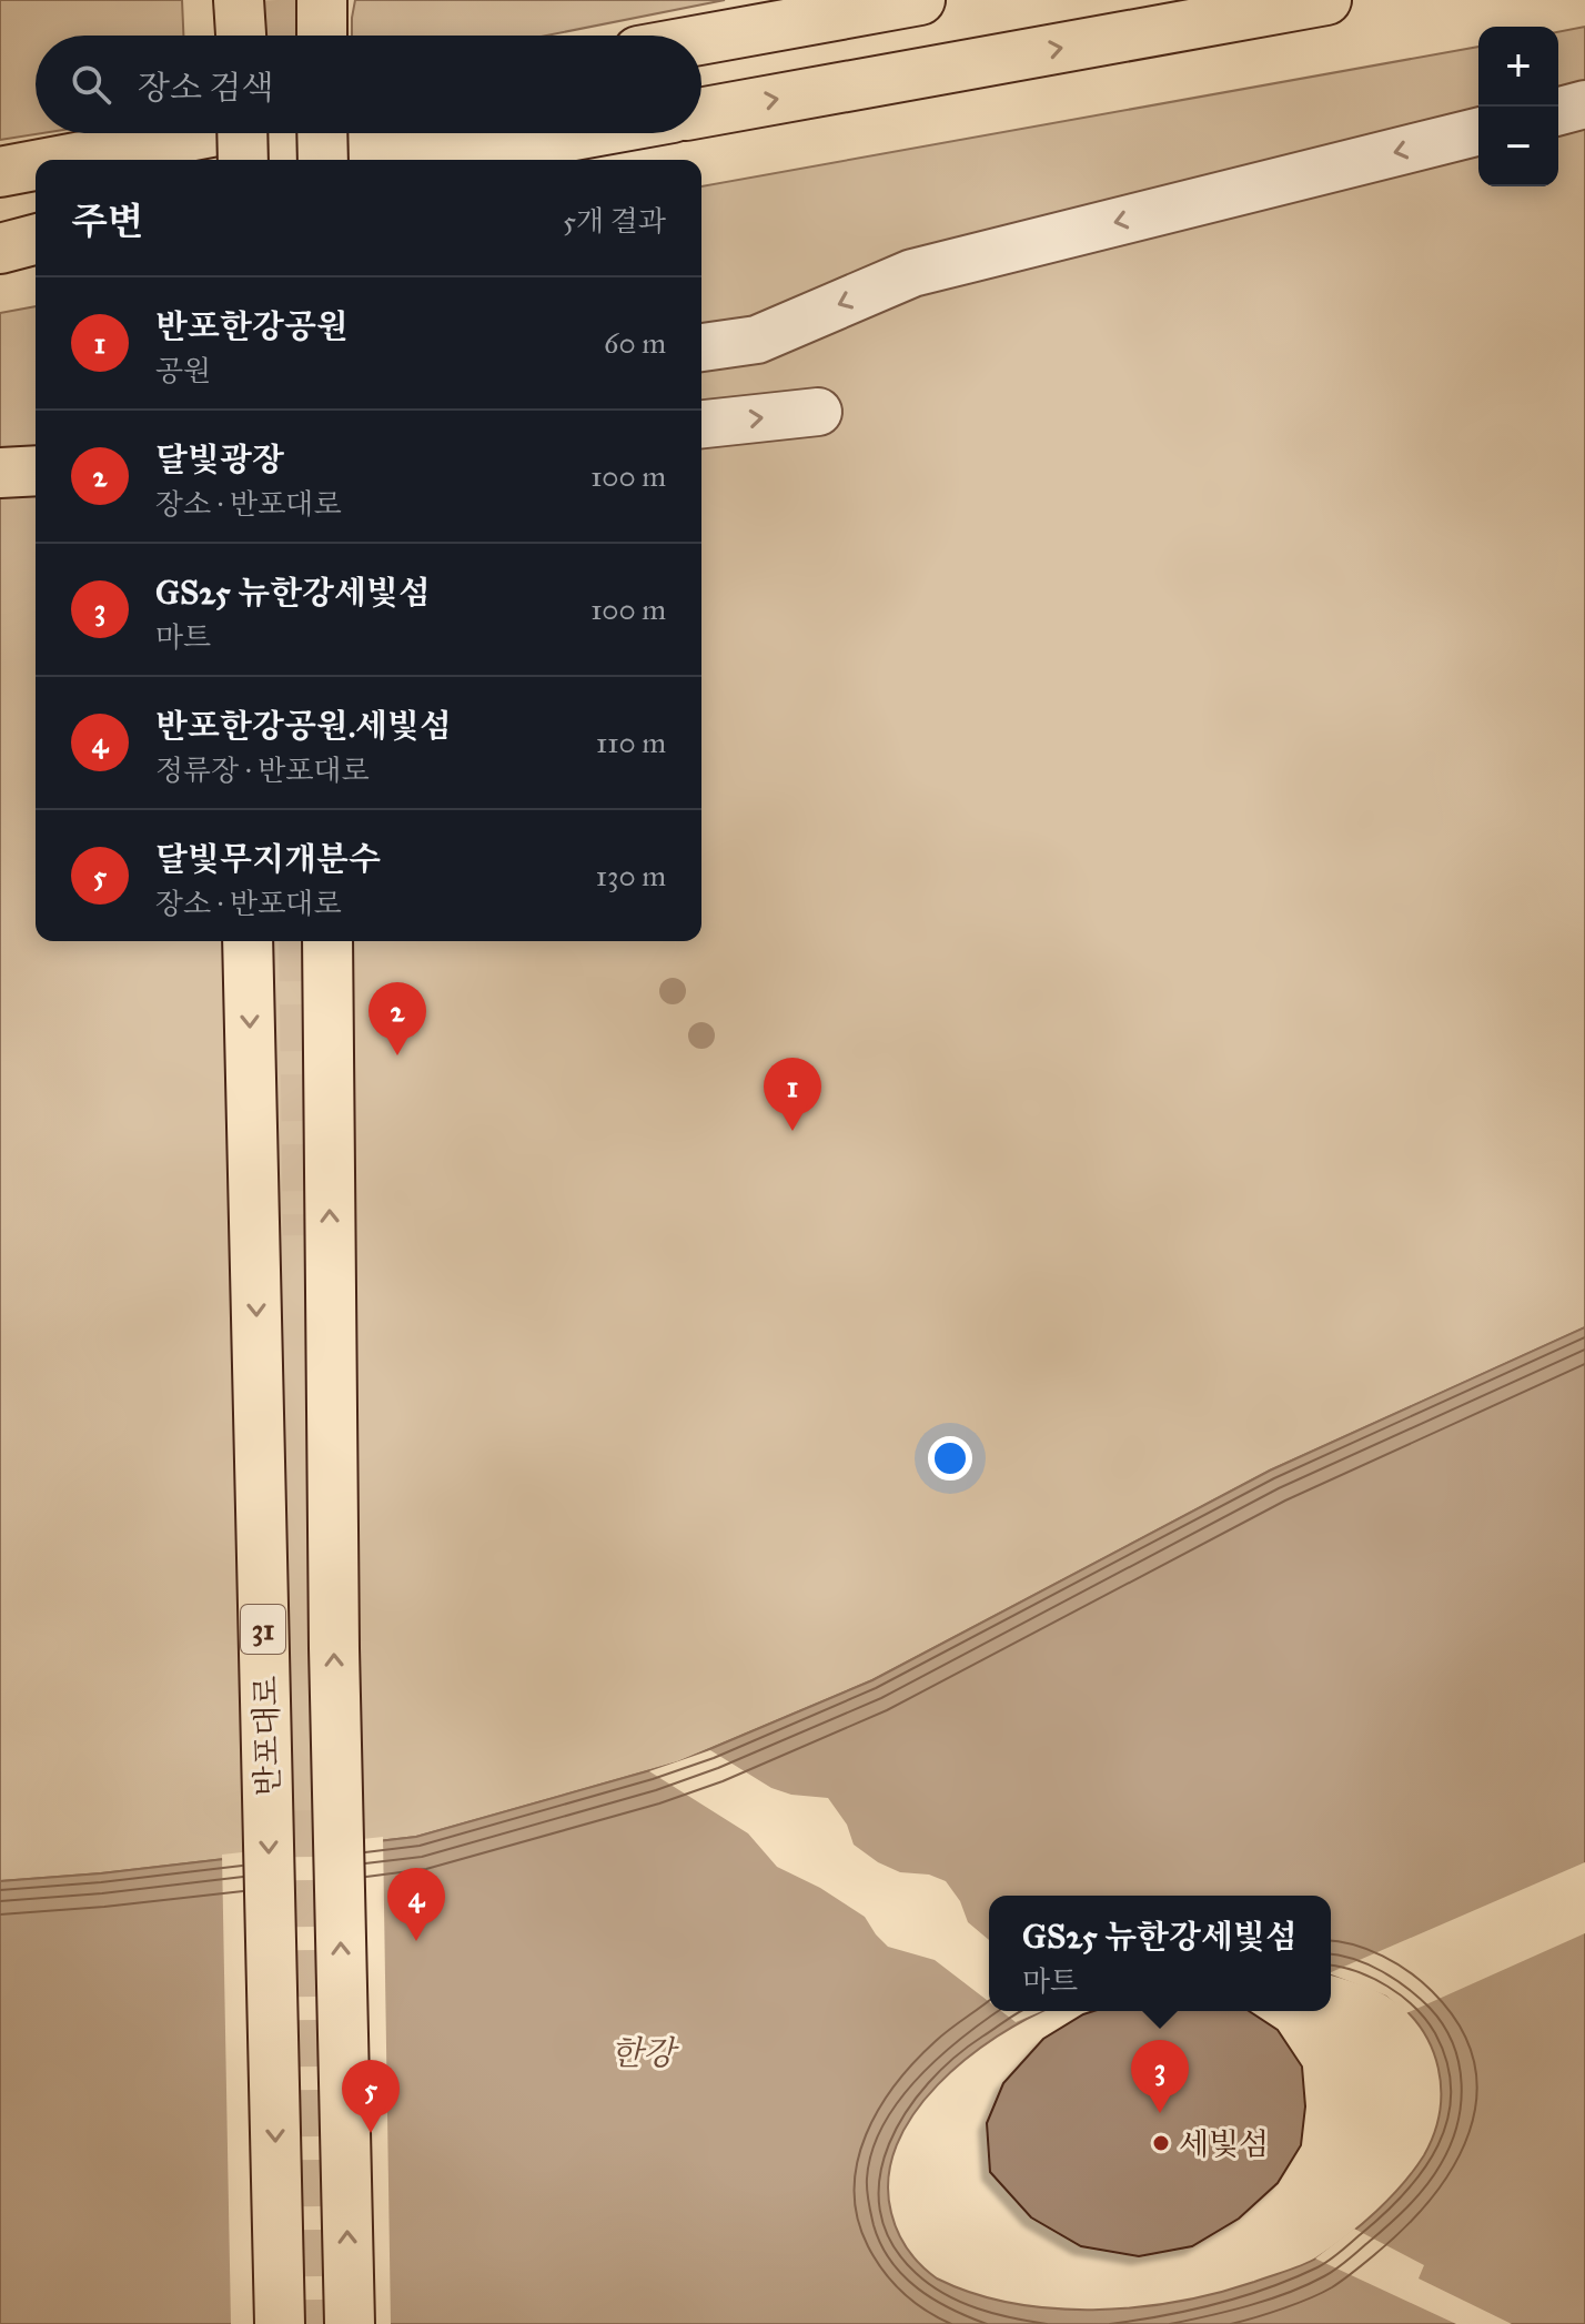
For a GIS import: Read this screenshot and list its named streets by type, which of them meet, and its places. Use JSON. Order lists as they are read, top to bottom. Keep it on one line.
{"streets":{"main road":["31","반포대로"]},"water":["한강"],"places":["세빛섬"],"page":{"map_buttons":["+","−"],"search":"장소 검색","heading":["주변","5개 결과"],"list":[{"mark":"1","name":"반포한강공원","note":"공원","value":"60 m"},{"mark":"2","name":"달빛광장","note":"장소 · 반포대로","value":"100 m"},{"mark":"3","name":"GS25 뉴한강세빛섬","note":"마트","value":"100 m"},{"mark":"4","name":"반포한강공원.세빛섬","note":"정류장 · 반포대로","value":"110 m"},{"mark":"5","name":"달빛무지개분수","note":"장소 · 반포대로","value":"130 m"}],"pins":["2","1","4","3","5"],"popup":["GS25 뉴한강세빛섬","마트"]}}
